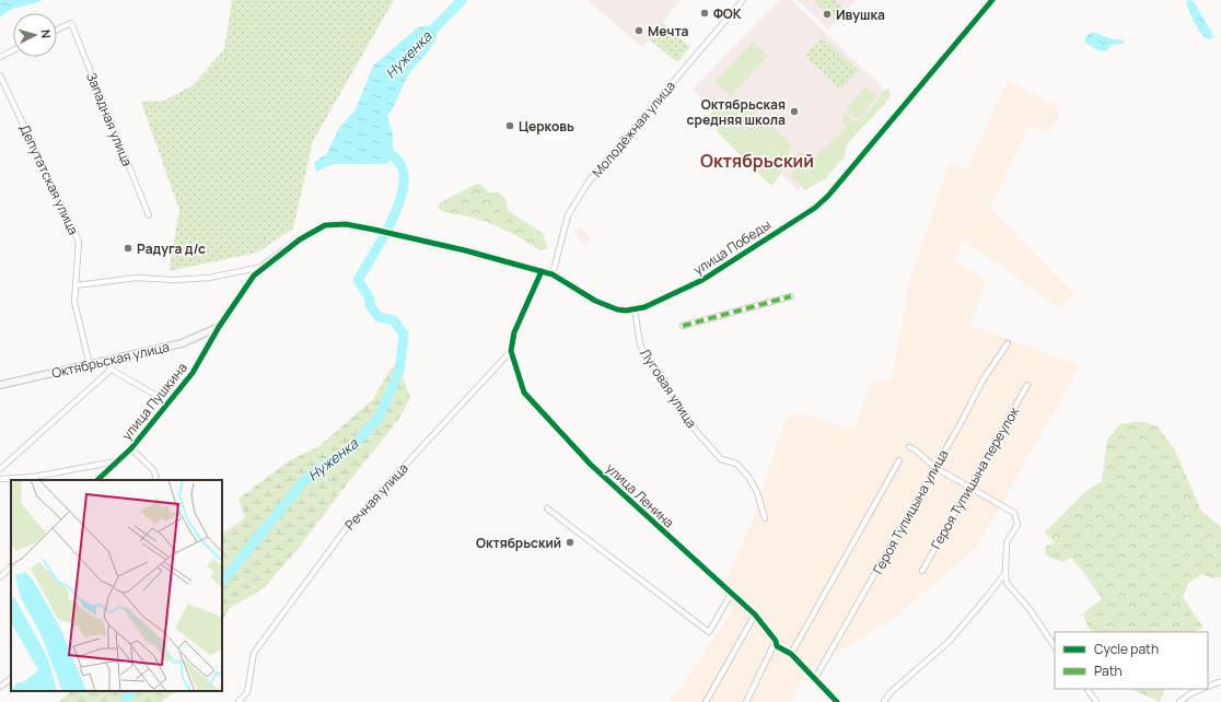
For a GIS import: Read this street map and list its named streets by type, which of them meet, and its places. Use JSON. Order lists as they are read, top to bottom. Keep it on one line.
{"streets":{"street":["Западная улица","Молодёжная улица","Депутатская улица","улица Победы","Октябрьская улица","Луговая улица","улица Пушкина","Героя Тупицына переулок","улица Ленина","Речная улица","Героя Тупицына улица"]},"crossings":[["Молодёжная улица","улица Победы"],["Депутатская улица","Октябрьская улица"],["улица Победы","Октябрьская улица"],["улица Победы","Луговая улица"],["улица Победы","улица Пушкина"],["Октябрьская улица","улица Пушкина"],["улица Ленина","Речная улица"],["улица Ленина","Героя Тупицына улица"]],"districts":["Октябрьский"],"water":["Нуженка"],"places":["ФОК","Ивушка","Мечта","Октябрьская средняя школа","Церковь","Радуга д/с","Октябрьский"],"legend":["Cycle path","Path"],"north":"right"}
